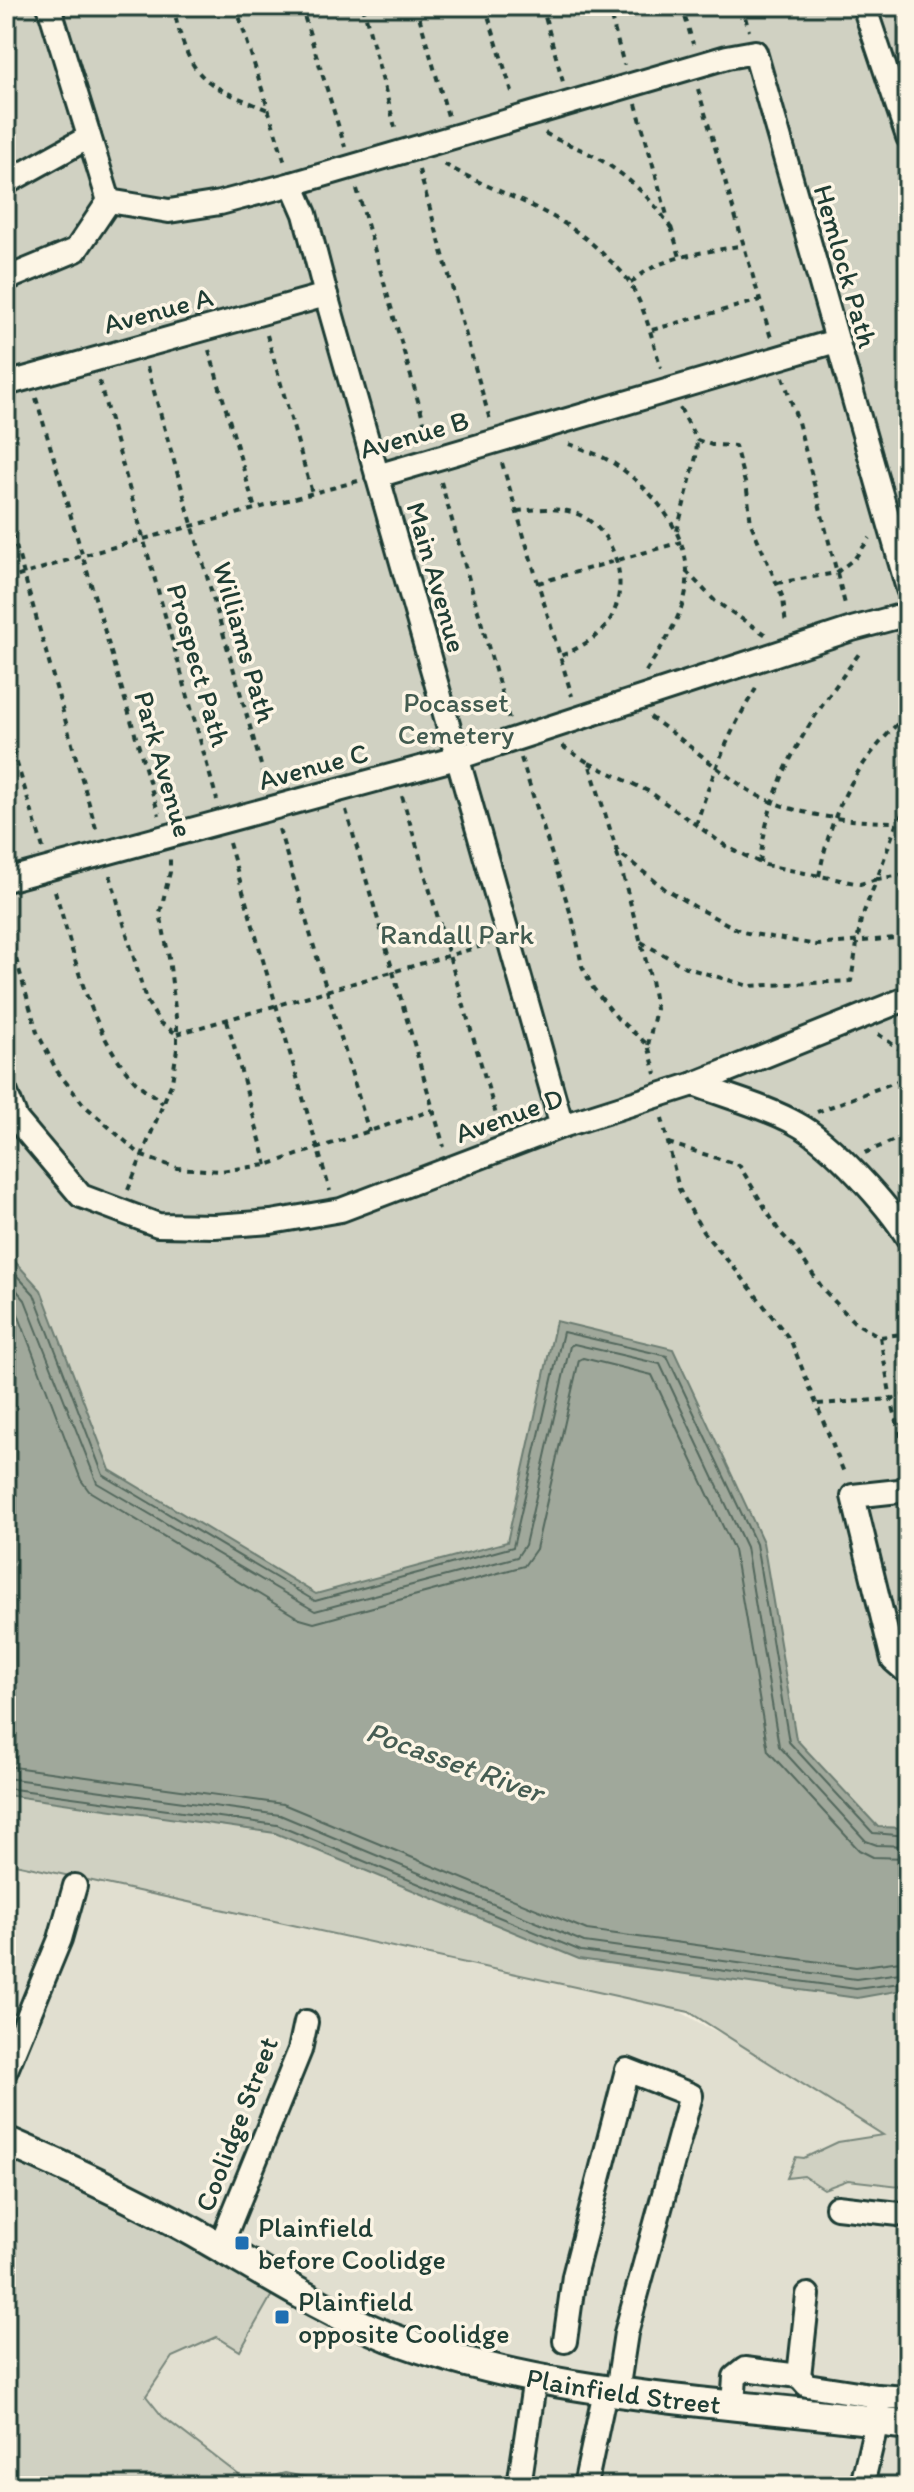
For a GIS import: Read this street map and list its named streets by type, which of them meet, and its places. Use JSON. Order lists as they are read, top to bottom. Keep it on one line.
{"streets":{"main road":["Plainfield Street"],"street":["Hemlock Path","Avenue A","Avenue B","Main Avenue","Avenue C","Avenue D","Coolidge Street"],"path":["Williams Path","Prospect Path","Park Avenue"]},"crossings":[["Hemlock Path","Avenue B"],["Avenue A","Main Avenue"],["Avenue A","Williams Path"],["Avenue A","Prospect Path"],["Avenue A","Park Avenue"],["Avenue B","Main Avenue"],["Avenue B","Williams Path"],["Avenue B","Prospect Path"],["Avenue B","Park Avenue"],["Main Avenue","Avenue C"],["Main Avenue","Avenue D"],["Williams Path","Avenue C"],["Prospect Path","Avenue C"],["Prospect Path","Avenue D"],["Park Avenue","Avenue C"],["Park Avenue","Avenue D"],["Coolidge Street","Plainfield Street"]],"water":["Pocasset River"],"parks":["Pocasset Cemetery","Randall Park"],"places":{"transit":["Plainfield before Coolidge","Plainfield opposite Coolidge"]}}
